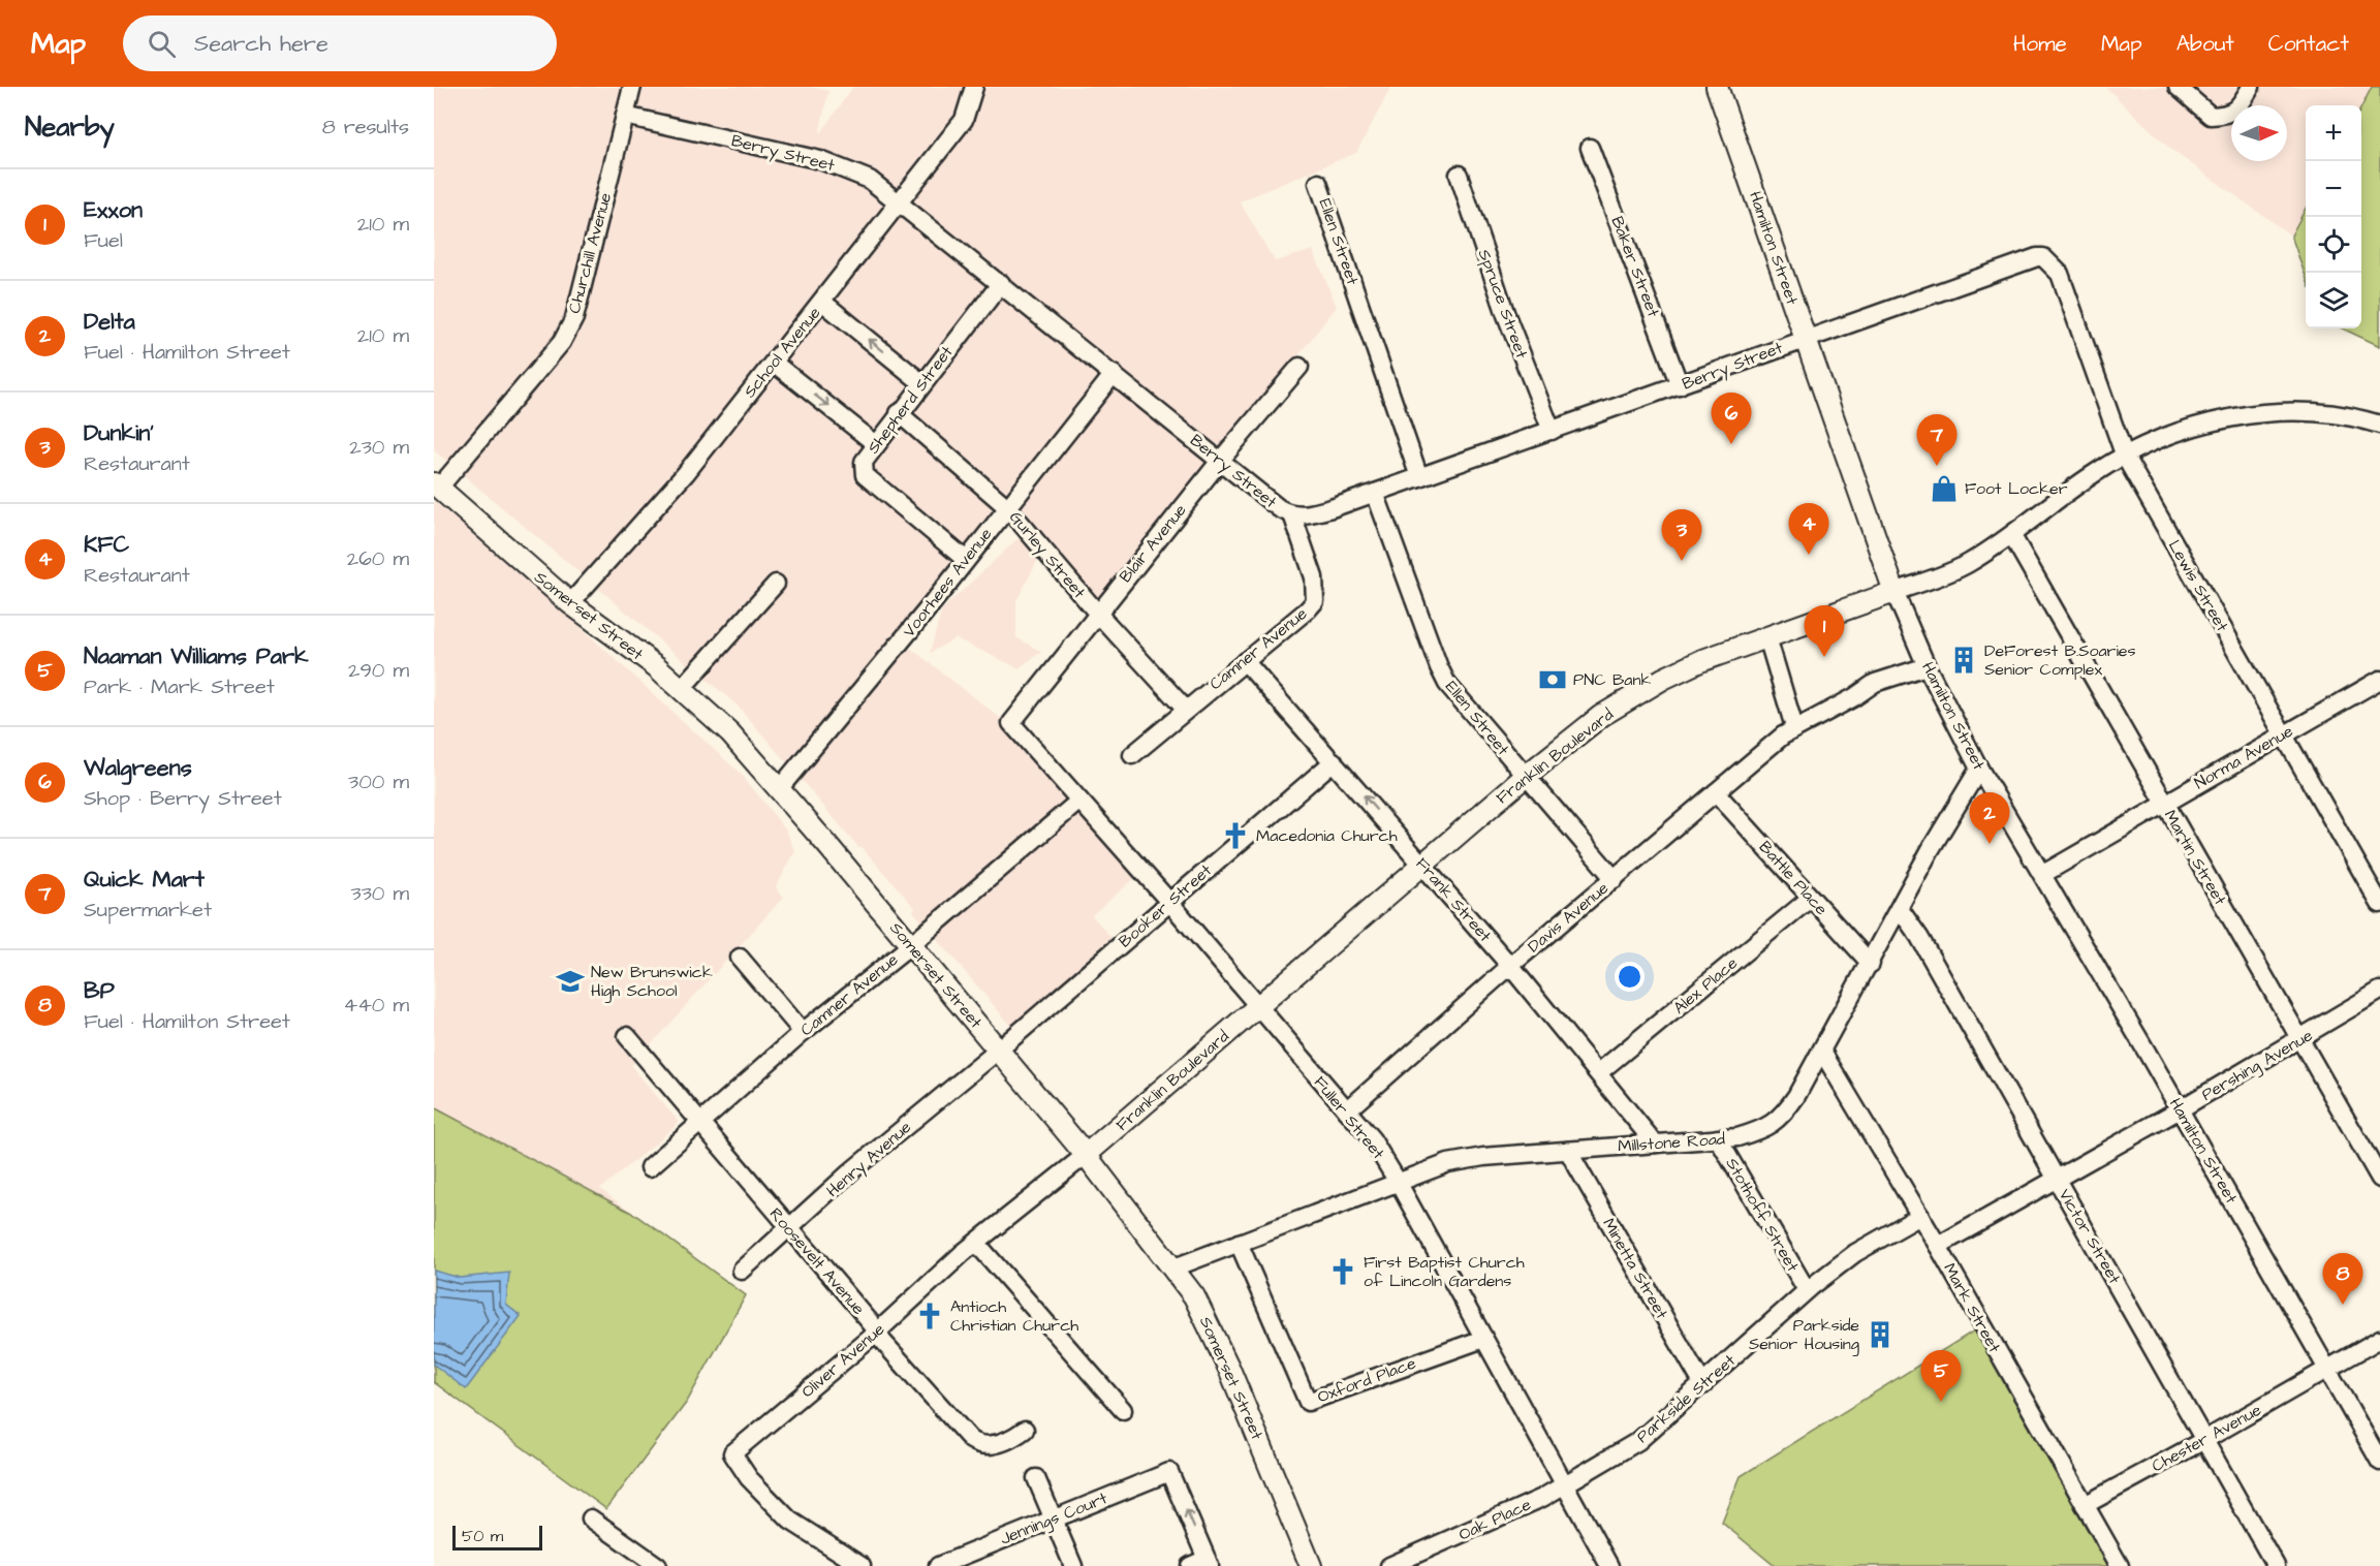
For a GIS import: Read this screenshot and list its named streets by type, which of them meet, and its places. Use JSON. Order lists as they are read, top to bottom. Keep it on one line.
{"streets":{"main road":["Hamilton Street","Somerset Street","Franklin Boulevard"],"street":["Berry Street","Ellen Street","Churchill Avenue","Baker Street","Spruce Street","School Avenue","Shepherd Street","Blair Avenue","Gurley Street","Voorhees Avenue","Lewis Street","Camner Avenue","Norma Avenue","Martin Street","Battle Place","Frank Street","Booker Street","Davis Avenue","Alex Place","Pershing Avenue","Fuller Street","Millstone Road","Henry Avenue","Stothoff Street","Victor Street","Roosevelt Avenue","Minetta Street","Mark Street","Oliver Avenue","Oxford Place","Parkside Street","Chester Avenue","Jennings Court","Oak Place"]},"crossings":[["Berry Street","Ellen Street"],["Berry Street","Hamilton Street"],["Berry Street","Churchill Avenue"],["Berry Street","Baker Street"],["Berry Street","Spruce Street"],["Berry Street","School Avenue"],["Berry Street","Shepherd Street"],["Berry Street","Blair Avenue"],["Berry Street","Voorhees Avenue"],["Berry Street","Lewis Street"],["Berry Street","Camner Avenue"],["Ellen Street","Franklin Boulevard"],["Ellen Street","Davis Avenue"],["Hamilton Street","Franklin Boulevard"],["Hamilton Street","Norma Avenue"],["Hamilton Street","Davis Avenue"],["Hamilton Street","Pershing Avenue"],["Hamilton Street","Millstone Road"],["Hamilton Street","Chester Avenue"],["Churchill Avenue","Somerset Street"],["School Avenue","Somerset Street"],["Shepherd Street","Gurley Street"],["Shepherd Street","Voorhees Avenue"],["Blair Avenue","Gurley Street"],["Blair Avenue","Fuller Street"],["Gurley Street","Voorhees Avenue"],["Gurley Street","Camner Avenue"],["Voorhees Avenue","Somerset Street"],["Lewis Street","Franklin Boulevard"],["Lewis Street","Norma Avenue"],["Somerset Street","Camner Avenue"],["Somerset Street","Franklin Boulevard"],["Somerset Street","Booker Street"],["Somerset Street","Millstone Road"],["Somerset Street","Henry Avenue"],["Somerset Street","Oliver Avenue"],["Camner Avenue","Frank Street"],["Camner Avenue","Fuller Street"],["Camner Avenue","Roosevelt Avenue"],["Franklin Boulevard","Martin Street"],["Franklin Boulevard","Frank Street"],["Franklin Boulevard","Fuller Street"],["Franklin Boulevard","Oliver Avenue"],["Norma Avenue","Martin Street"],["Martin Street","Pershing Avenue"],["Battle Place","Davis Avenue"],["Battle Place","Alex Place"],["Battle Place","Millstone Road"],["Frank Street","Booker Street"],["Frank Street","Davis Avenue"],["Frank Street","Alex Place"],["Frank Street","Millstone Road"],["Booker Street","Fuller Street"],["Booker Street","Henry Avenue"],["Davis Avenue","Fuller Street"],["Pershing Avenue","Victor Street"],["Pershing Avenue","Mark Street"],["Fuller Street","Millstone Road"],["Fuller Street","Oxford Place"],["Fuller Street","Parkside Street"],["Fuller Street","Oak Place"],["Millstone Road","Stothoff Street"],["Millstone Road","Victor Street"],["Millstone Road","Minetta Street"],["Millstone Road","Mark Street"],["Millstone Road","Oxford Place"],["Henry Avenue","Roosevelt Avenue"],["Stothoff Street","Parkside Street"],["Victor Street","Chester Avenue"],["Roosevelt Avenue","Oliver Avenue"],["Minetta Street","Parkside Street"],["Mark Street","Parkside Street"],["Mark Street","Chester Avenue"],["Parkside Street","Oak Place"]],"places":{"shop":["Foot Locker"],"building":["DeForest B.Soaries Senior Complex","Parkside Senior Housing"],"bank":["PNC Bank"],"church":["Macedonia Church","First Baptist Church of Lincoln Gardens","Antioch Christian Church"],"school or university":["New Brunswick High School"]},"scale_bar":"50 m","north":"right","page":{"header":"Map","search":"Search here","nav":["Home","Map","About","Contact"],"heading":["Nearby","8 results"],"map_buttons":["+","−"],"list":[{"mark":"1","name":"Exxon","note":"Fuel","value":"210 m"},{"mark":"2","name":"Delta","note":"Fuel · Hamilton Street","value":"210 m"},{"mark":"3","name":"Dunkin'","note":"Restaurant","value":"230 m"},{"mark":"4","name":"KFC","note":"Restaurant","value":"260 m"},{"mark":"5","name":"Naaman Williams Park","note":"Park · Mark Street","value":"290 m"},{"mark":"6","name":"Walgreens","note":"Shop · Berry Street","value":"300 m"},{"mark":"7","name":"Quick Mart","note":"Supermarket","value":"330 m"},{"mark":"8","name":"BP","note":"Fuel · Hamilton Street","value":"440 m"}],"pins":["6","7","4","3","1","2","8","5"],"scale":"50 m"}}
